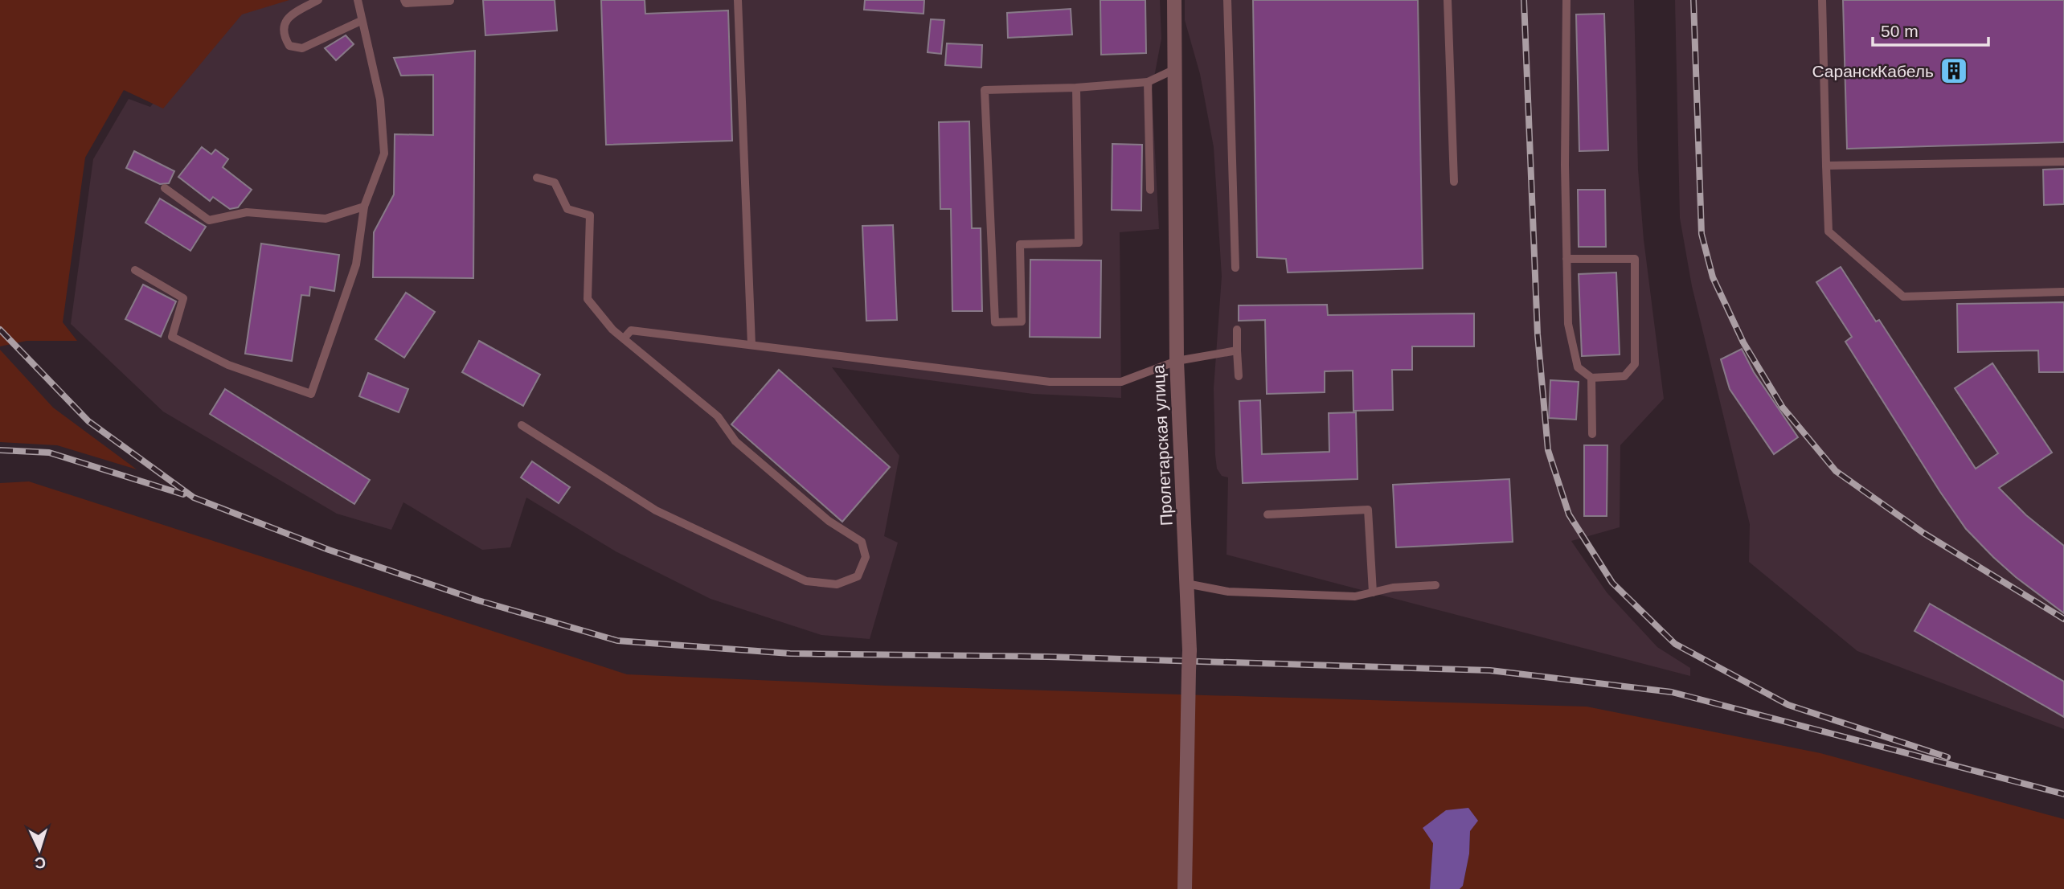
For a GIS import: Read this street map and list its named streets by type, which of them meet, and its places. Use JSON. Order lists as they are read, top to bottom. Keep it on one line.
{"streets":{"street":["Пролетарская улица"]},"places":{"building":["СаранскКабель"]},"scale_bar":"50 m","north":"bottom"}
